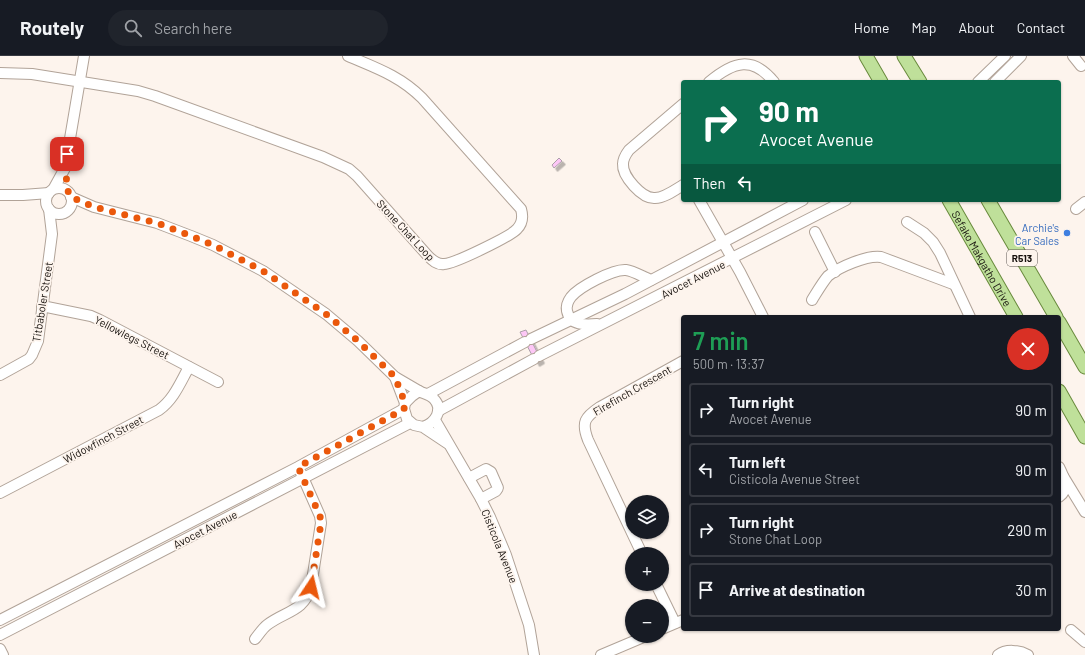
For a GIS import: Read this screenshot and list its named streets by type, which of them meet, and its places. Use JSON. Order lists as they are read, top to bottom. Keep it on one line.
{"streets":{"main road":["Sefako Makgatho Drive","R513"],"street":["Stone Chat Loop","Avocet Avenue","Titbaboler Street","Yellowlegs Street","Firefinch Crescent","Widowfinch Street","Cisticola Avenue"]},"crossings":[["Avocet Avenue","Cisticola Avenue"],["Titbaboler Street","Yellowlegs Street"],["Yellowlegs Street","Widowfinch Street"]],"places":["Archie's Car Sales"],"page":{"header":"Routely","search":"Search here","nav":["Home","Map","About","Contact"],"turn":["90 m","Avocet Avenue"],"then":"Then","heading":["7 min","500 m · 13:37"],"list":[{"name":"Turn right","note":"Avocet Avenue","value":"90 m"},{"name":"Turn left","note":"Cisticola Avenue Street","value":"90 m"},{"name":"Turn right","note":"Stone Chat Loop","value":"290 m"},{"name":"Arrive at destination","value":"30 m"}],"map_buttons":["+","−"]}}
